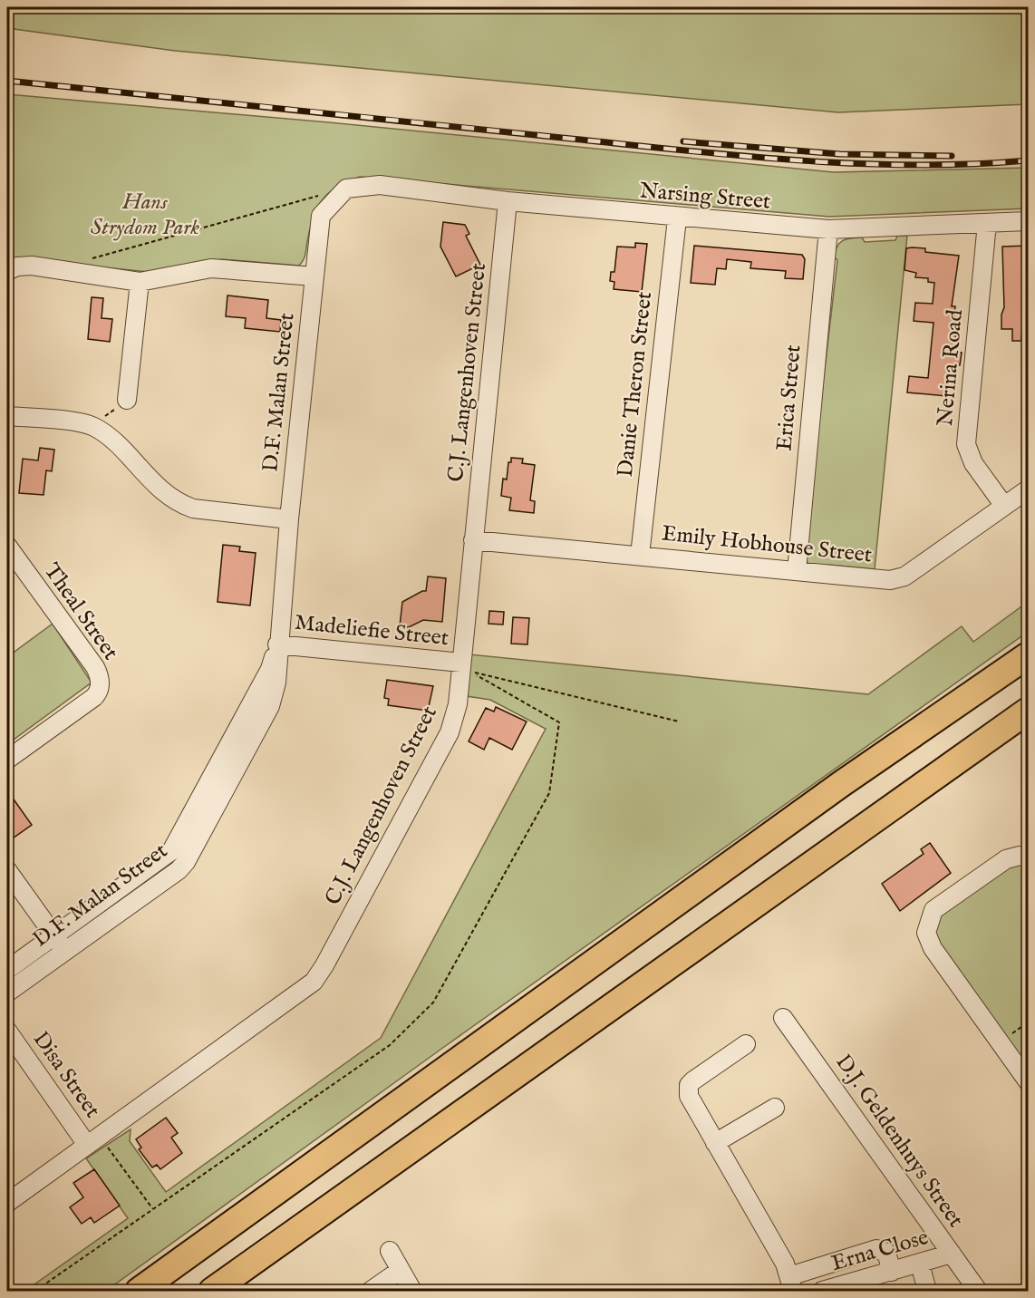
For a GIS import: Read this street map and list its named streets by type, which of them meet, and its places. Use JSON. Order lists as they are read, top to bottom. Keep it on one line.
{"streets":{"street":["Narsing Street","Nerina Road","C.J. Langenhoven Street","Danie Theron Street","D.F. Malan Street","Erica Street","Emily Hobhouse Street","Theal Street","Madeliefie Street","Disa Street","D.J. Geldenhuys Street","Erna Close"]},"crossings":[["Narsing Street","Nerina Road"],["Narsing Street","C.J. Langenhoven Street"],["Narsing Street","Danie Theron Street"],["Narsing Street","D.F. Malan Street"],["Narsing Street","Erica Street"],["Nerina Road","Emily Hobhouse Street"],["C.J. Langenhoven Street","Emily Hobhouse Street"],["C.J. Langenhoven Street","Madeliefie Street"],["C.J. Langenhoven Street","Disa Street"],["Danie Theron Street","Emily Hobhouse Street"],["D.F. Malan Street","Madeliefie Street"],["Erica Street","Emily Hobhouse Street"],["D.J. Geldenhuys Street","Erna Close"]],"parks":["Hans Strydom Park"]}
